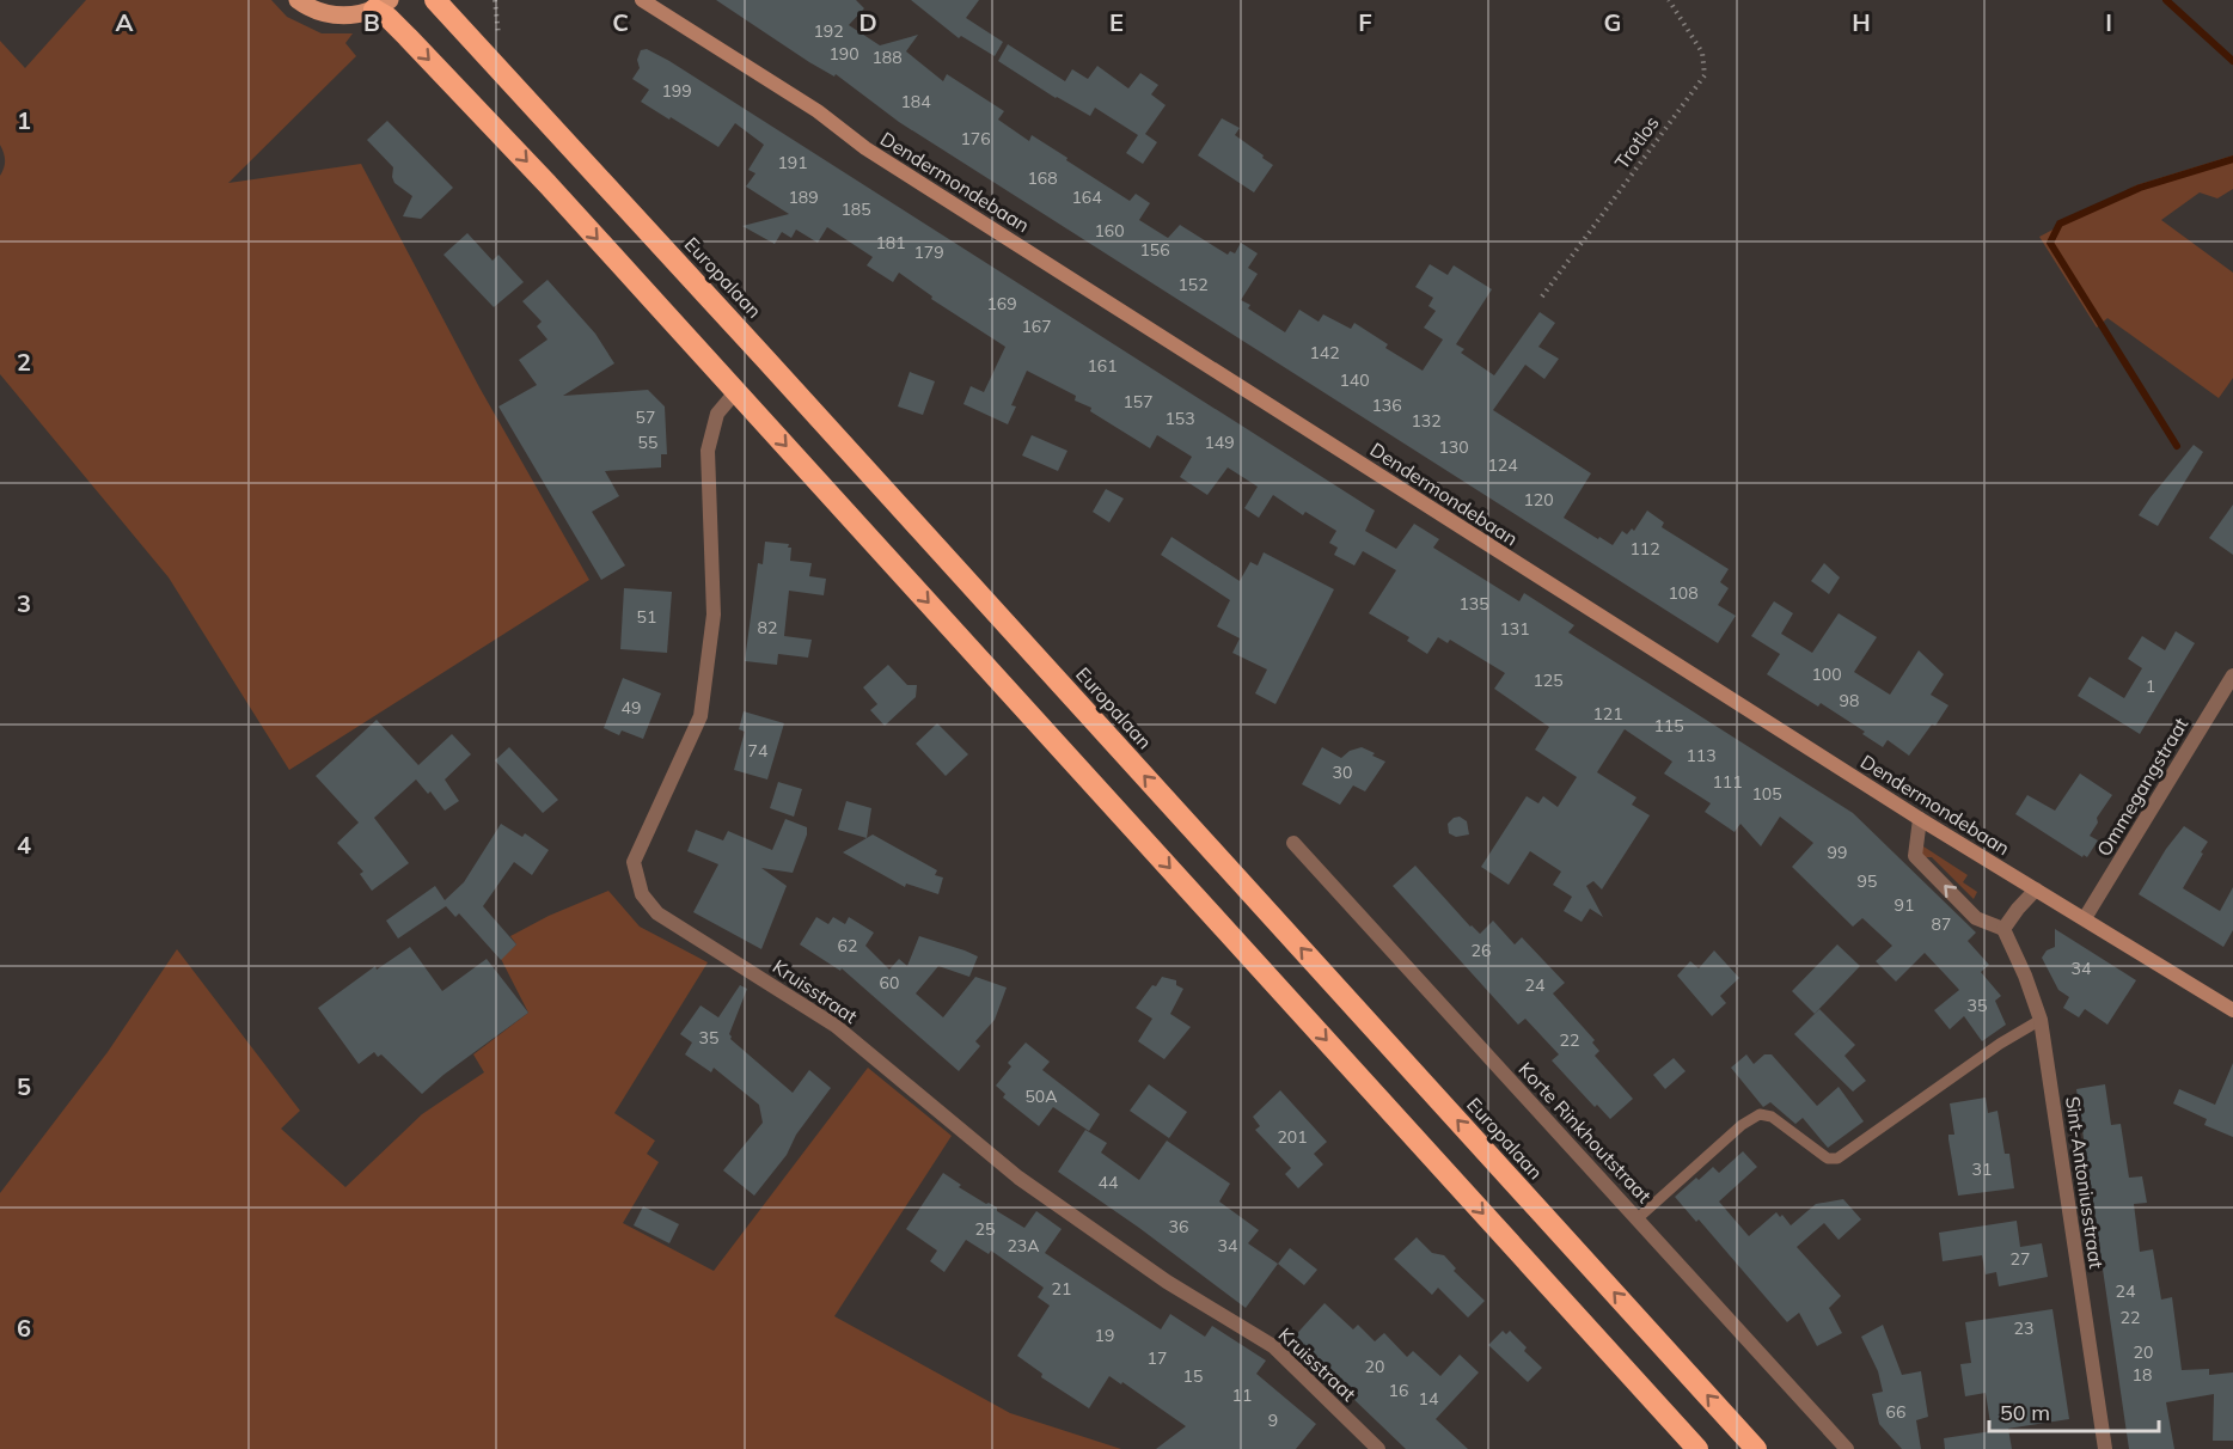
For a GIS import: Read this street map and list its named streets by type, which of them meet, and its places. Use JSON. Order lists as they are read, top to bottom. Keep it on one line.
{"streets":{"highway":["Europalaan"],"street":["Dendermondebaan","Ommegangstraat","Kruisstraat","Korte Rinkhoutstraat","Sint-Antoniusstraat"],"path":["Trotlos"]},"crossings":[["Dendermondebaan","Ommegangstraat"]],"house_numbers":["192","190","188","199","184","176","191","168","189","164","185","160","181","156","179","152","169","167","142","161","140","157","136","57","153","132","55","149","130","124","120","112","108","135","51","82","131","100","125","1","98","49","121","115","74","113","30","111","105","99","95","91","87","62","26","34","60","24","35","35","22","50A","201","31","44","36","25","23A","34","27","21","24","22","23","19","20","17","20","18","15","16","11","14","66","9"],"scale_bar":"50 m","grid":{"columns":["A","B","C","D","E","F","G","H","I"],"rows":["1","2","3","4","5","6"]}}
